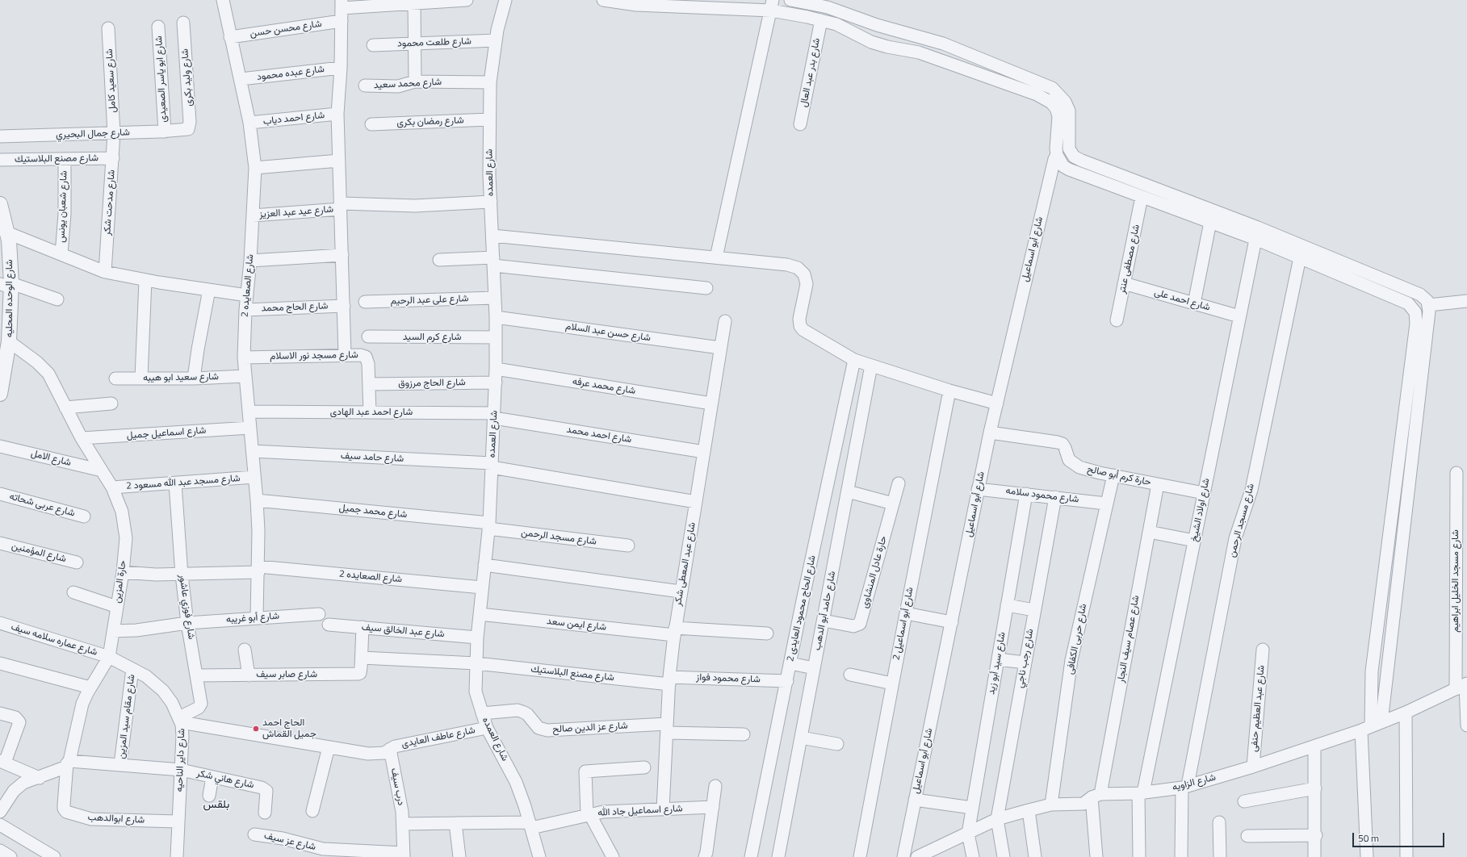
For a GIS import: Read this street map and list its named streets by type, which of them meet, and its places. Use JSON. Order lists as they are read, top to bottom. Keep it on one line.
{"streets":{"street":["شارع محسن حسن","شارع طلعت محمود","شارع بدر عبد العال","شارع عبده محمود","شارع وليد بكرى","شارع ابو ياسر الصعيدى","شارع سعيد كامل","شارع محمد سعيد","شارع احمد دياب","شارع رمضان بكرى","شارع جمال البحيري","شارع مصنع البلاستيك","شارع العمده","شارع مدحت شكر","شارع شعبان يونس","شارع عيد عبد العزيز","شارع أبو اسماعيل","شارع مصطفى عنتر","شارع الصعايده 2","شارع الوحده المحليه","شارع على عبد الرحيم","شارع احمد على","شارع الحاج محمد","شارع حسن عبد السلام","شارع كرم السيد","شارع مسجد نور الاسلام","شارع سعيد ابو هيبه","شارع الحاج مرزوق","شارع محمد عرفه","شارع احمد عبد الهادى","شارع اسماعيل جميل","شارع احمد محمد","شارع حامد سيف","شارع الامل","حارة كرم أبو صالح","شارع مسجد عبد الله مسعود 2","شارع محمود سلامه","شارع عربى شحاته","شارع اولاد الشيخ","شارع محمد جميل","شارع مسجد الرحمن","شارع المؤمنين","شارع عبد المعطى شكر","حارة عادل المنشاوى","شارع مسجد الخليل ابراهيم","حارة المزين","شارع فوزي عاشور","شارع الحاج محمود العايدى 2","شارع حامد أبو الدهب","شارع أبو غريبه","شارع أبو اسماعيل 2","شارع ايمن سعد","شارع عبد الخالق سيف","شارع حربى الكفافى","شارع عصام سيف النجار","شارع عماره سلامه سيف","شارع رجب ناجي","شارع سيد أبو زيد","شارع صابر سيف","شارع محمود فواز","شارع عبد العظيم حنفى","شارع مقام سيد المزين","شارع عز الدين صالح","شارع عاطف العايدى","شارع داير الناحيه","شارع هاني شكر","شارع الزاويه","درب سيف","شارع اسماعيل جاد الله","شارع ابوالدهب","شارع عز سيف"]},"crossings":[["شارع محسن حسن","شارع الصعايده 2"],["شارع طلعت محمود","شارع العمده"],["شارع عبده محمود","شارع الصعايده 2"],["شارع وليد بكرى","شارع جمال البحيري"],["شارع ابو ياسر الصعيدى","شارع جمال البحيري"],["شارع سعيد كامل","شارع جمال البحيري"],["شارع سعيد كامل","شارع مدحت شكر"],["شارع محمد سعيد","شارع العمده"],["شارع احمد دياب","شارع الصعايده 2"],["شارع رمضان بكرى","شارع العمده"],["شارع جمال البحيري","شارع مدحت شكر"],["شارع مصنع البلاستيك","شارع العمده"],["شارع مصنع البلاستيك","شارع مدحت شكر"],["شارع مصنع البلاستيك","شارع شعبان يونس"],["شارع مصنع البلاستيك","شارع عبد المعطى شكر"],["شارع مصنع البلاستيك","شارع محمود فواز"],["شارع العمده","شارع عيد عبد العزيز"],["شارع العمده","شارع الصعايده 2"],["شارع العمده","شارع على عبد الرحيم"],["شارع العمده","شارع حسن عبد السلام"],["شارع العمده","شارع كرم السيد"],["شارع العمده","شارع الحاج مرزوق"],["شارع العمده","شارع محمد عرفه"],["شارع العمده","شارع احمد عبد الهادى"],["شارع العمده","شارع احمد محمد"],["شارع العمده","شارع حامد سيف"],["شارع العمده","شارع محمد جميل"],["شارع العمده","شارع مسجد الرحمن"],["شارع العمده","شارع ايمن سعد"],["شارع العمده","شارع عبد الخالق سيف"],["شارع العمده","شارع عز الدين صالح"],["شارع العمده","شارع عاطف العايدى"],["شارع العمده","شارع اسماعيل جاد الله"],["شارع عيد عبد العزيز","شارع الصعايده 2"],["شارع أبو اسماعيل","حارة كرم أبو صالح"],["شارع أبو اسماعيل","شارع محمود سلامه"],["شارع مصطفى عنتر","شارع احمد على"],["شارع الصعايده 2","شارع الحاج محمد"],["شارع الصعايده 2","شارع مسجد نور الاسلام"],["شارع الصعايده 2","شارع سعيد ابو هيبه"],["شارع الصعايده 2","شارع احمد عبد الهادى"],["شارع الصعايده 2","شارع اسماعيل جميل"],["شارع الصعايده 2","شارع حامد سيف"],["شارع الصعايده 2","شارع مسجد عبد الله مسعود 2"],["شارع الصعايده 2","شارع محمد جميل"],["شارع الصعايده 2","شارع أبو غريبه"],["شارع الوحده المحليه","حارة المزين"],["شارع احمد على","شارع اولاد الشيخ"],["شارع حسن عبد السلام","شارع عبد المعطى شكر"],["شارع مسجد نور الاسلام","شارع الحاج مرزوق"],["شارع مسجد نور الاسلام","شارع احمد عبد الهادى"],["شارع محمد عرفه","شارع عبد المعطى شكر"],["شارع احمد عبد الهادى","شارع احمد محمد"],["شارع اسماعيل جميل","حارة المزين"],["شارع احمد محمد","شارع عبد المعطى شكر"],["شارع حامد سيف","شارع عبد المعطى شكر"],["شارع الامل","حارة المزين"],["حارة كرم أبو صالح","شارع اولاد الشيخ"],["حارة كرم أبو صالح","شارع حربى الكفافى"],["حارة كرم أبو صالح","شارع عصام سيف النجار"],["شارع مسجد عبد الله مسعود 2","حارة المزين"],["شارع مسجد عبد الله مسعود 2","شارع فوزي عاشور"],["شارع محمود سلامه","شارع حربى الكفافى"],["شارع محمود سلامه","شارع رجب ناجي"],["شارع محمود سلامه","شارع سيد أبو زيد"],["شارع اولاد الشيخ","شارع الزاويه"],["شارع محمد جميل","شارع مسجد الرحمن"],["شارع مسجد الرحمن","شارع الزاويه"],["شارع عبد المعطى شكر","شارع ايمن سعد"],["شارع عبد المعطى شكر","شارع محمود فواز"],["شارع عبد المعطى شكر","شارع عز الدين صالح"],["شارع عبد المعطى شكر","شارع اسماعيل جاد الله"],["حارة عادل المنشاوى","شارع حامد أبو الدهب"],["شارع مسجد الخليل ابراهيم","شارع الزاويه"],["حارة المزين","شارع أبو غريبه"],["حارة المزين","شارع عماره سلامه سيف"],["حارة المزين","شارع مقام سيد المزين"],["حارة المزين","شارع داير الناحيه"],["حارة المزين","شارع ابوالدهب"],["شارع فوزي عاشور","شارع أبو غريبه"],["شارع فوزي عاشور","شارع صابر سيف"],["شارع فوزي عاشور","شارع عاطف العايدى"],["شارع فوزي عاشور","شارع داير الناحيه"],["شارع الحاج محمود العايدى 2","شارع محمود فواز"],["شارع عبد الخالق سيف","شارع صابر سيف"],["شارع حربى الكفافى","شارع الزاويه"],["شارع عصام سيف النجار","شارع الزاويه"],["شارع عماره سلامه سيف","شارع داير الناحيه"],["شارع رجب ناجي","شارع الزاويه"],["شارع سيد أبو زيد","شارع الزاويه"],["شارع عبد العظيم حنفى","شارع الزاويه"],["شارع مقام سيد المزين","شارع داير الناحيه"],["شارع مقام سيد المزين","شارع هاني شكر"],["شارع مقام سيد المزين","شارع ابوالدهب"],["شارع عاطف العايدى","شارع داير الناحيه"],["شارع عاطف العايدى","درب سيف"],["شارع داير الناحيه","شارع هاني شكر"],["شارع داير الناحيه","شارع ابوالدهب"],["درب سيف","شارع عز سيف"]],"districts":["بلقس"],"places":["الحاج احمد جميل القماش"],"scale_bar":"50 m"}
